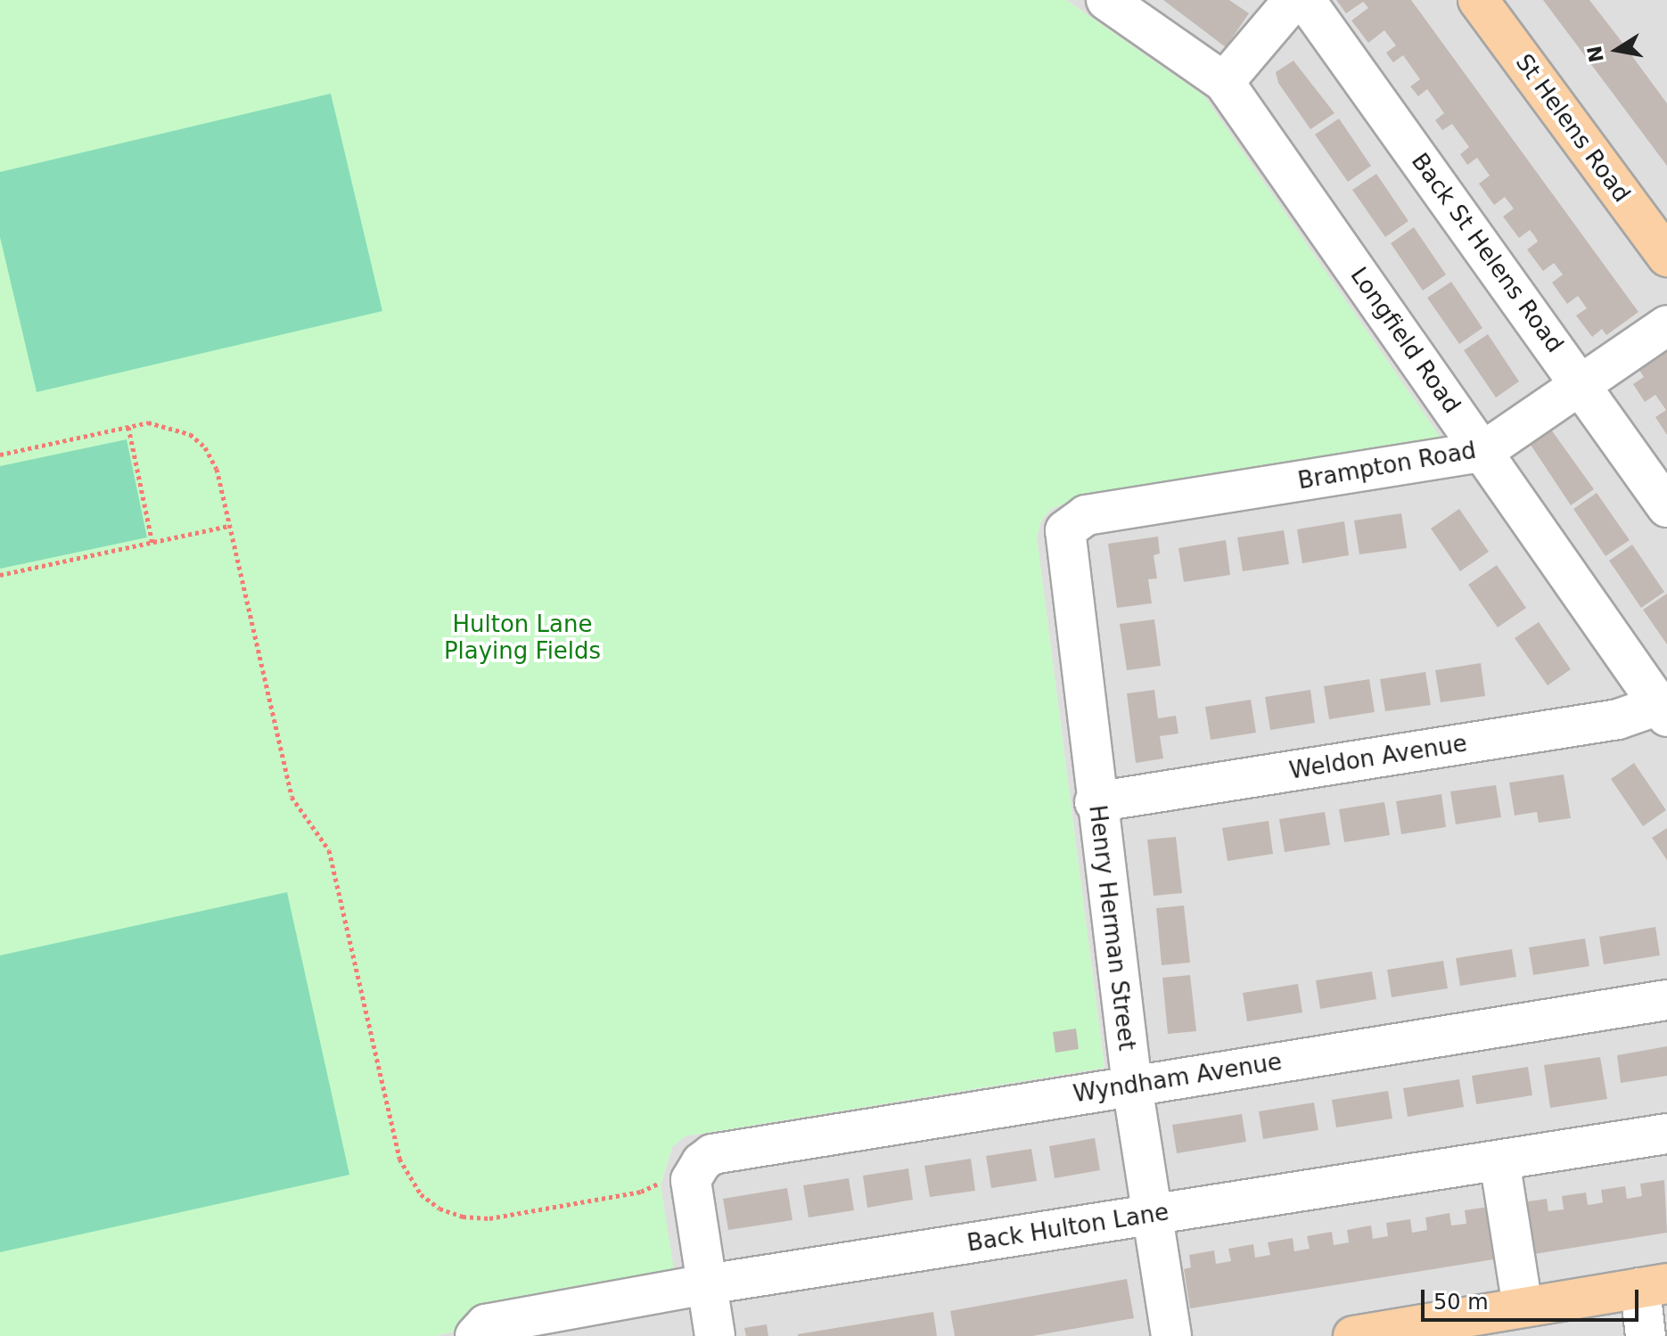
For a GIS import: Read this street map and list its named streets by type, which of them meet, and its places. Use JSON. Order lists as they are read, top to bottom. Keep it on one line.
{"streets":{"main road":["St Helens Road"],"street":["Back St Helens Road","Longfield Road","Brampton Road","Weldon Avenue","Henry Herman Street","Wyndham Avenue","Back Hulton Lane"]},"crossings":[["Back St Helens Road","Brampton Road"],["Longfield Road","Brampton Road"],["Longfield Road","Weldon Avenue"],["Brampton Road","Henry Herman Street"],["Weldon Avenue","Henry Herman Street"],["Henry Herman Street","Wyndham Avenue"],["Henry Herman Street","Back Hulton Lane"]],"parks":["Hulton Lane Playing Fields"],"scale_bar":"50 m","north":"left"}
